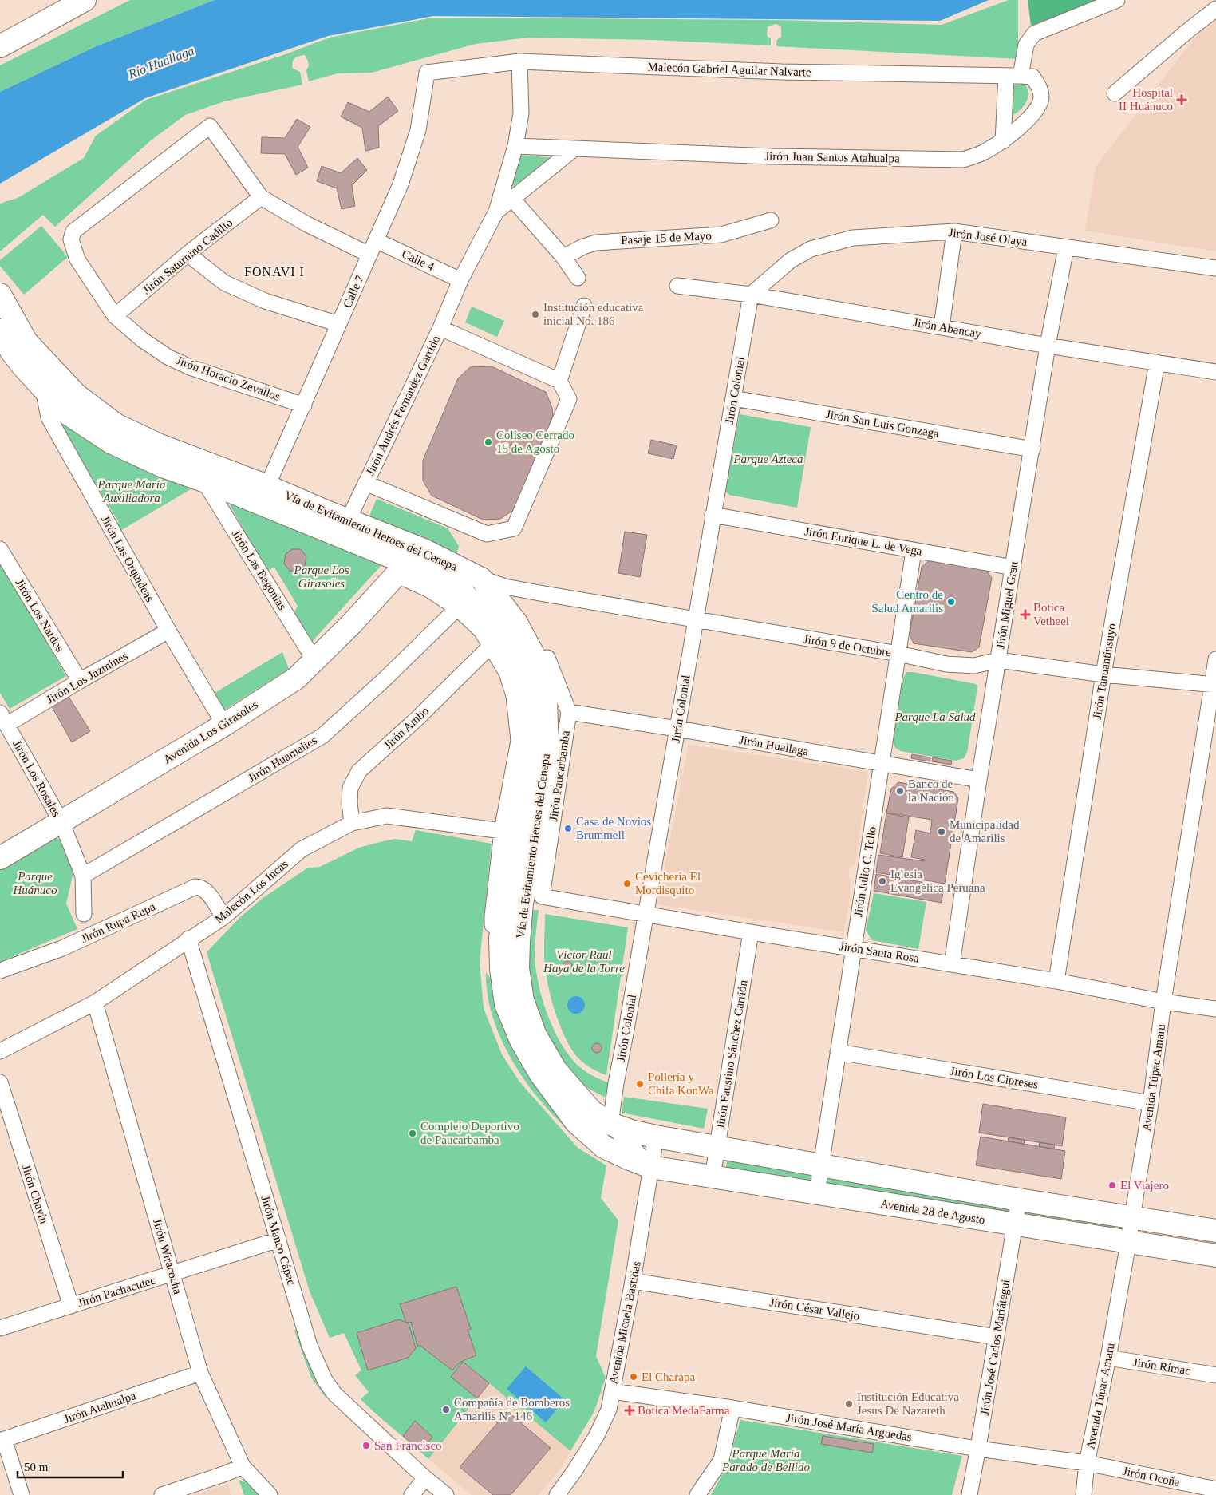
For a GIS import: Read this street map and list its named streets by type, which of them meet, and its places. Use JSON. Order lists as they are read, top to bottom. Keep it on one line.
{"streets":{"main road":["Vía de Evitamiento Heroes del Cenepa","Avenida Los Girasoles","Avenida 28 de Agosto"],"street":["Malecón Gabriel Aguilar Nalvarte","Jirón Juan Santos Atahualpa","Jirón José Olaya","Pasaje 15 de Mayo","Jirón Saturnino Cadillo","Calle 4","Calle 7","Jirón Abancay","Jirón Horacio Zevallos","Jirón Colonial","Jirón Andrés Fernández Garrido","Jirón San Luis Gonzaga","Jirón Enrique L. de Vega","Jirón Las Orquídeas","Jirón Las Begonias","Jirón Miguel Grau","Jirón Los Nardos","Jirón 9 de Octubre","Jirón Tanuantinsuyo","Jirón Los Jazmines","Jirón Ambo","Jirón Huallaga","Jirón Huamalies","Jirón Paucarbamba","Jirón Los Rosales","Jirón Julio C. Tello","Malecón Los Incas","Jirón Rupa Rupa","Jirón Santa Rosa","Jirón Faustino Sánchez Carrión","Jirón Los Cipreses","Avenida Túpac Amaru","Jirón Chavín","Jirón Manco Cápac","Jirón Wiracocha","Jirón Pachacutec","Jirón César Vallejo","Avenida Micaela Bastidas","Jirón José Carlos Mariátegui","Jirón Rímac","Jirón Atahualpa","Jirón José María Arguedas","Jirón Ocoña"]},"crossings":[["Malecón Gabriel Aguilar Nalvarte","Jirón Juan Santos Atahualpa"],["Malecón Gabriel Aguilar Nalvarte","Calle 7"],["Malecón Gabriel Aguilar Nalvarte","Jirón Andrés Fernández Garrido"],["Jirón Juan Santos Atahualpa","Jirón Andrés Fernández Garrido"],["Jirón José Olaya","Jirón Abancay"],["Jirón José Olaya","Jirón Colonial"],["Jirón José Olaya","Jirón Miguel Grau"],["Jirón Saturnino Cadillo","Jirón Horacio Zevallos"],["Calle 4","Calle 7"],["Calle 4","Jirón Andrés Fernández Garrido"],["Calle 7","Jirón Horacio Zevallos"],["Calle 7","Vía de Evitamiento Heroes del Cenepa"],["Jirón Abancay","Jirón Colonial"],["Jirón Abancay","Jirón Miguel Grau"],["Jirón Abancay","Jirón Tanuantinsuyo"],["Jirón Colonial","Jirón San Luis Gonzaga"],["Jirón Colonial","Vía de Evitamiento Heroes del Cenepa"],["Jirón Colonial","Jirón Enrique L. de Vega"],["Jirón Colonial","Jirón 9 de Octubre"],["Jirón Colonial","Jirón Huallaga"],["Jirón Colonial","Jirón Santa Rosa"],["Jirón Andrés Fernández Garrido","Vía de Evitamiento Heroes del Cenepa"],["Jirón San Luis Gonzaga","Jirón Miguel Grau"],["Vía de Evitamiento Heroes del Cenepa","Jirón Las Orquídeas"],["Vía de Evitamiento Heroes del Cenepa","Jirón Las Begonias"],["Vía de Evitamiento Heroes del Cenepa","Jirón 9 de Octubre"],["Vía de Evitamiento Heroes del Cenepa","Avenida Los Girasoles"],["Vía de Evitamiento Heroes del Cenepa","Avenida 28 de Agosto"],["Vía de Evitamiento Heroes del Cenepa","Avenida Micaela Bastidas"],["Jirón Enrique L. de Vega","Jirón Miguel Grau"],["Jirón Enrique L. de Vega","Jirón Julio C. Tello"],["Jirón Las Orquídeas","Jirón Los Jazmines"],["Jirón Las Orquídeas","Avenida Los Girasoles"],["Jirón Las Begonias","Avenida Los Girasoles"],["Jirón Miguel Grau","Jirón 9 de Octubre"],["Jirón Miguel Grau","Jirón Huallaga"],["Jirón Miguel Grau","Jirón Santa Rosa"],["Jirón Los Nardos","Jirón Los Jazmines"],["Jirón 9 de Octubre","Jirón Tanuantinsuyo"],["Jirón 9 de Octubre","Jirón Julio C. Tello"],["Jirón 9 de Octubre","Avenida Túpac Amaru"],["Jirón Tanuantinsuyo","Jirón Santa Rosa"],["Jirón Los Jazmines","Jirón Los Rosales"],["Jirón Ambo","Malecón Los Incas"],["Avenida Los Girasoles","Jirón Los Rosales"],["Jirón Huallaga","Jirón Paucarbamba"],["Jirón Huallaga","Jirón Julio C. Tello"],["Jirón Huamalies","Jirón Los Rosales"],["Jirón Paucarbamba","Jirón Santa Rosa"],["Jirón Julio C. Tello","Jirón Santa Rosa"],["Jirón Julio C. Tello","Jirón Los Cipreses"],["Jirón Julio C. Tello","Avenida 28 de Agosto"],["Malecón Los Incas","Jirón Rupa Rupa"],["Malecón Los Incas","Jirón Manco Cápac"],["Malecón Los Incas","Jirón Wiracocha"],["Jirón Santa Rosa","Jirón Faustino Sánchez Carrión"],["Jirón Santa Rosa","Avenida Túpac Amaru"],["Jirón Faustino Sánchez Carrión","Avenida 28 de Agosto"],["Jirón Los Cipreses","Avenida Túpac Amaru"],["Avenida Túpac Amaru","Avenida 28 de Agosto"],["Avenida Túpac Amaru","Jirón Rímac"],["Avenida Túpac Amaru","Jirón José María Arguedas"],["Avenida Túpac Amaru","Jirón Ocoña"],["Jirón Chavín","Jirón Pachacutec"],["Avenida 28 de Agosto","Avenida Micaela Bastidas"],["Avenida 28 de Agosto","Jirón José Carlos Mariátegui"],["Jirón Manco Cápac","Jirón Pachacutec"],["Jirón Wiracocha","Jirón Pachacutec"],["Jirón Wiracocha","Jirón Atahualpa"],["Jirón César Vallejo","Avenida Micaela Bastidas"],["Jirón César Vallejo","Jirón José Carlos Mariátegui"],["Avenida Micaela Bastidas","Jirón José María Arguedas"],["Jirón José Carlos Mariátegui","Jirón José María Arguedas"],["Jirón José María Arguedas","Jirón Ocoña"]],"districts":["FONAVI I"],"water":["Río Huallaga"],"parks":["Parque Azteca","Parque María Auxiliadora","Parque Los Girasoles","Parque La Salud","Parque Huánuco","Víctor Raul Haya de la Torre","Parque María Parado de Bellido"],"places":{"health":["Hospital II Huánuco","Botica Vetheel","Botica MedaFarma"],"other":["Institución educativa inicial No. 186","Coliseo Cerrado 15 de Agosto","Centro de Salud Amarilis","Banco de la Nación","Casa de Novios Brummell","Municipalidad de Amarilis","Iglesia Evangélica Peruana","Cevichería El Mordisquito","Pollería y Chifa KonWa","Complejo Deportivo de Paucarbamba","El Viajero","El Charapa","Institución Educativa Jesus De Nazareth","Compañía de Bomberos Amarilis Nº 146","San Francisco"]},"scale_bar":"50 m"}
